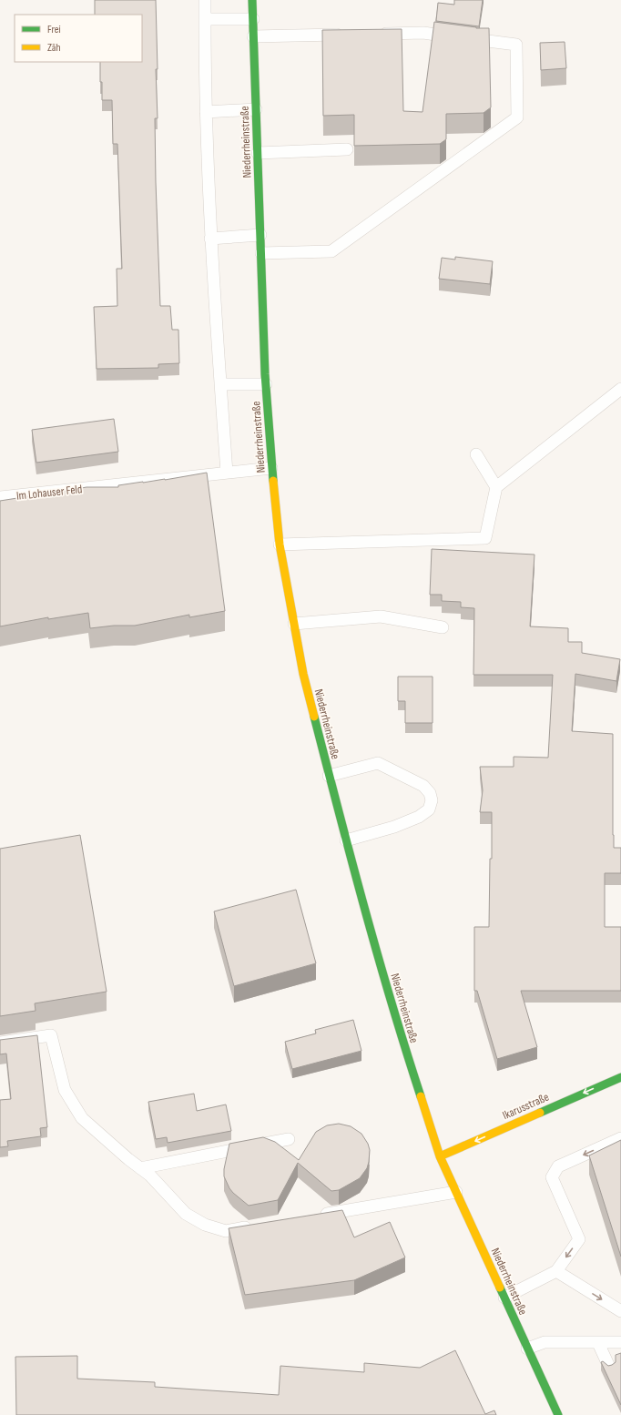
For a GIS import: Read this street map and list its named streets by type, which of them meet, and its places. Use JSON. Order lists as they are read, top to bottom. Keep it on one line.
{"streets":{"street":["Niederrheinstraße","Ikarusstraße"],"lane":["Im Lohauser Feld"]},"crossings":[["Niederrheinstraße","Im Lohauser Feld"],["Niederrheinstraße","Ikarusstraße"]],"one_way":["Ikarusstraße"],"legend":["Frei","Zäh"]}
